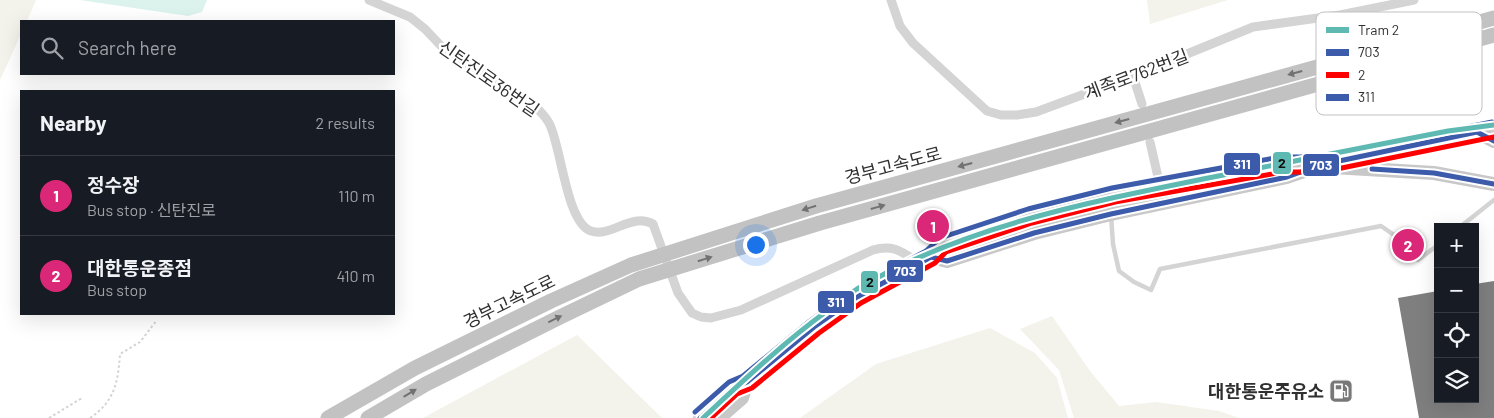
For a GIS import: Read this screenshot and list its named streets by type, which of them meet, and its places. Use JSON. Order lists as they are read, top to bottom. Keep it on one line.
{"streets":{"highway":["경부고속도로"],"street":["계족로762번길","신탄진로36번길"]},"places":{"fuel station":["대한통운주유소"]},"lines":["transit line 311","tram line 2","transit line 703","transit line 2"],"legend":["Tram 2","703","2","311"],"page":{"search":"Search here","heading":["Nearby","2 results"],"list":[{"mark":"1","name":"정수장","note":"Bus stop · 신탄진로","value":"110 m"},{"mark":"2","name":"대한통운종점","note":"Bus stop","value":"410 m"}],"pins":["1","2"],"map_buttons":["+","−"]}}
